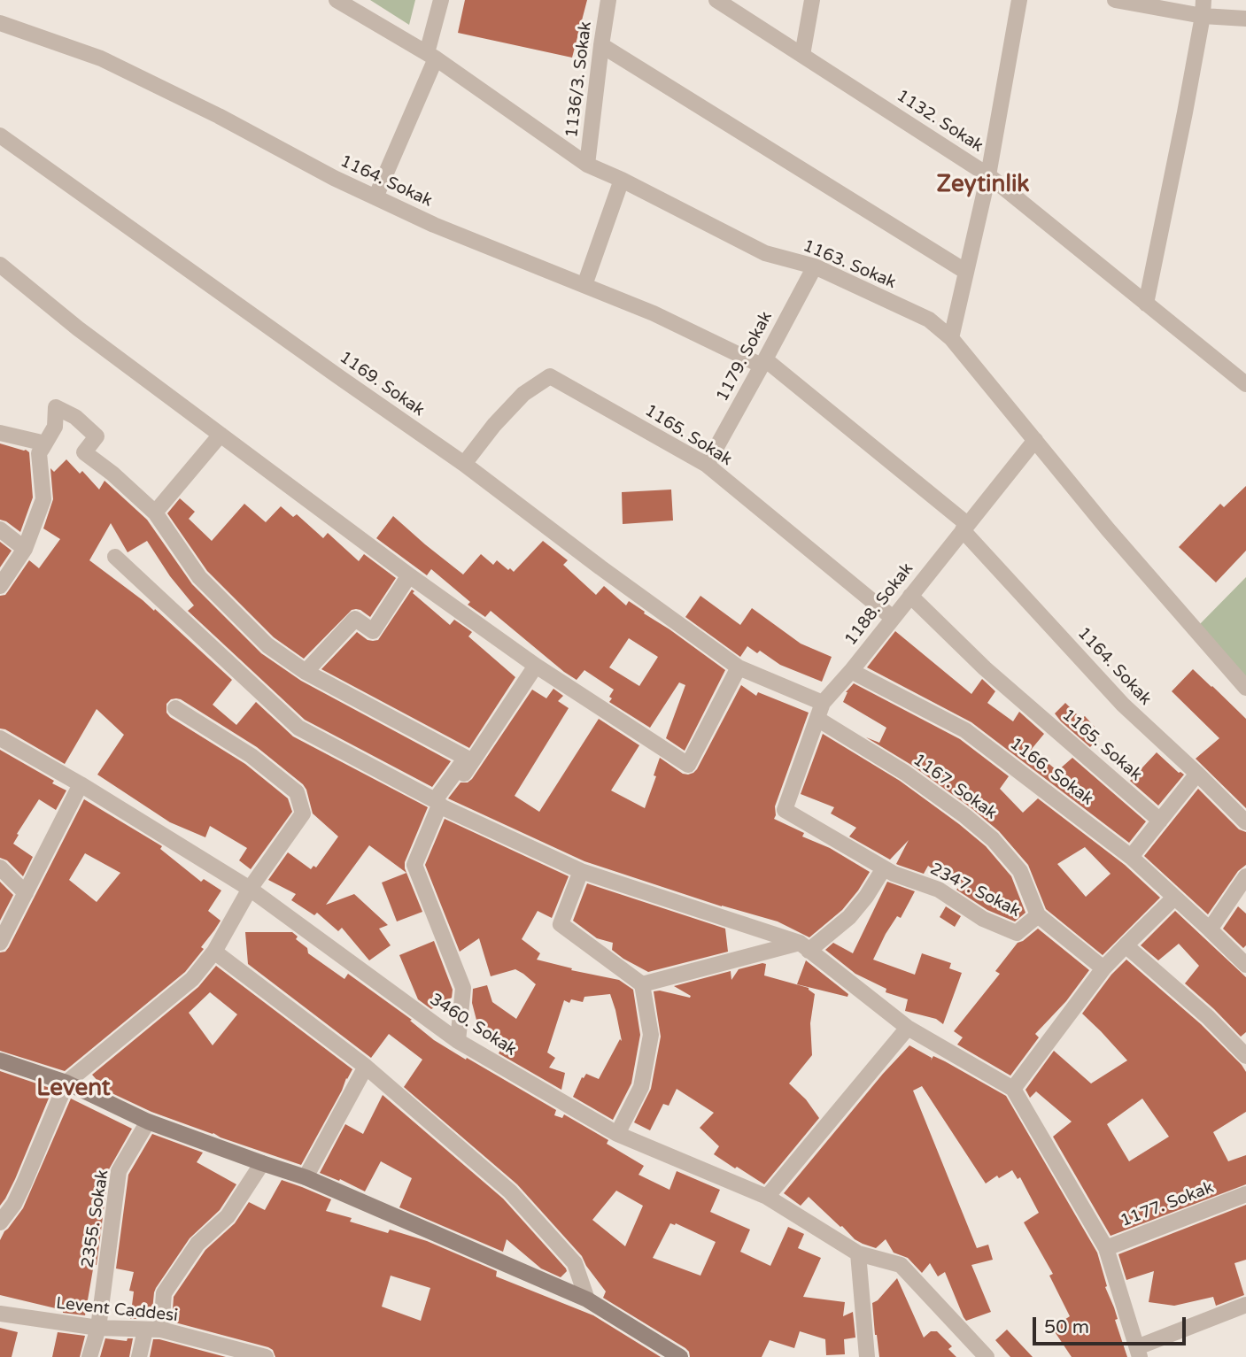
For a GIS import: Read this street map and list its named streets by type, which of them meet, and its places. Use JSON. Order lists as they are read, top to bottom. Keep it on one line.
{"streets":{"street":["1136/3. Sokak","1132. Sokak","1164. Sokak","1163. Sokak","1179. Sokak","1169. Sokak","1165. Sokak","1188. Sokak","1166. Sokak","1167. Sokak","2347. Sokak","3460. Sokak","1177. Sokak","2355. Sokak","Levent Caddesi"]},"crossings":[["1136/3. Sokak","1163. Sokak"],["1164. Sokak","1179. Sokak"],["1164. Sokak","1188. Sokak"],["1163. Sokak","1179. Sokak"],["1163. Sokak","1188. Sokak"],["1179. Sokak","1165. Sokak"],["1169. Sokak","1165. Sokak"],["1169. Sokak","1188. Sokak"],["1165. Sokak","1188. Sokak"],["1188. Sokak","1166. Sokak"],["1188. Sokak","1167. Sokak"],["1188. Sokak","2347. Sokak"],["1167. Sokak","2347. Sokak"],["2355. Sokak","Levent Caddesi"]],"districts":["Zeytinlik","Levent"],"scale_bar":"50 m"}
